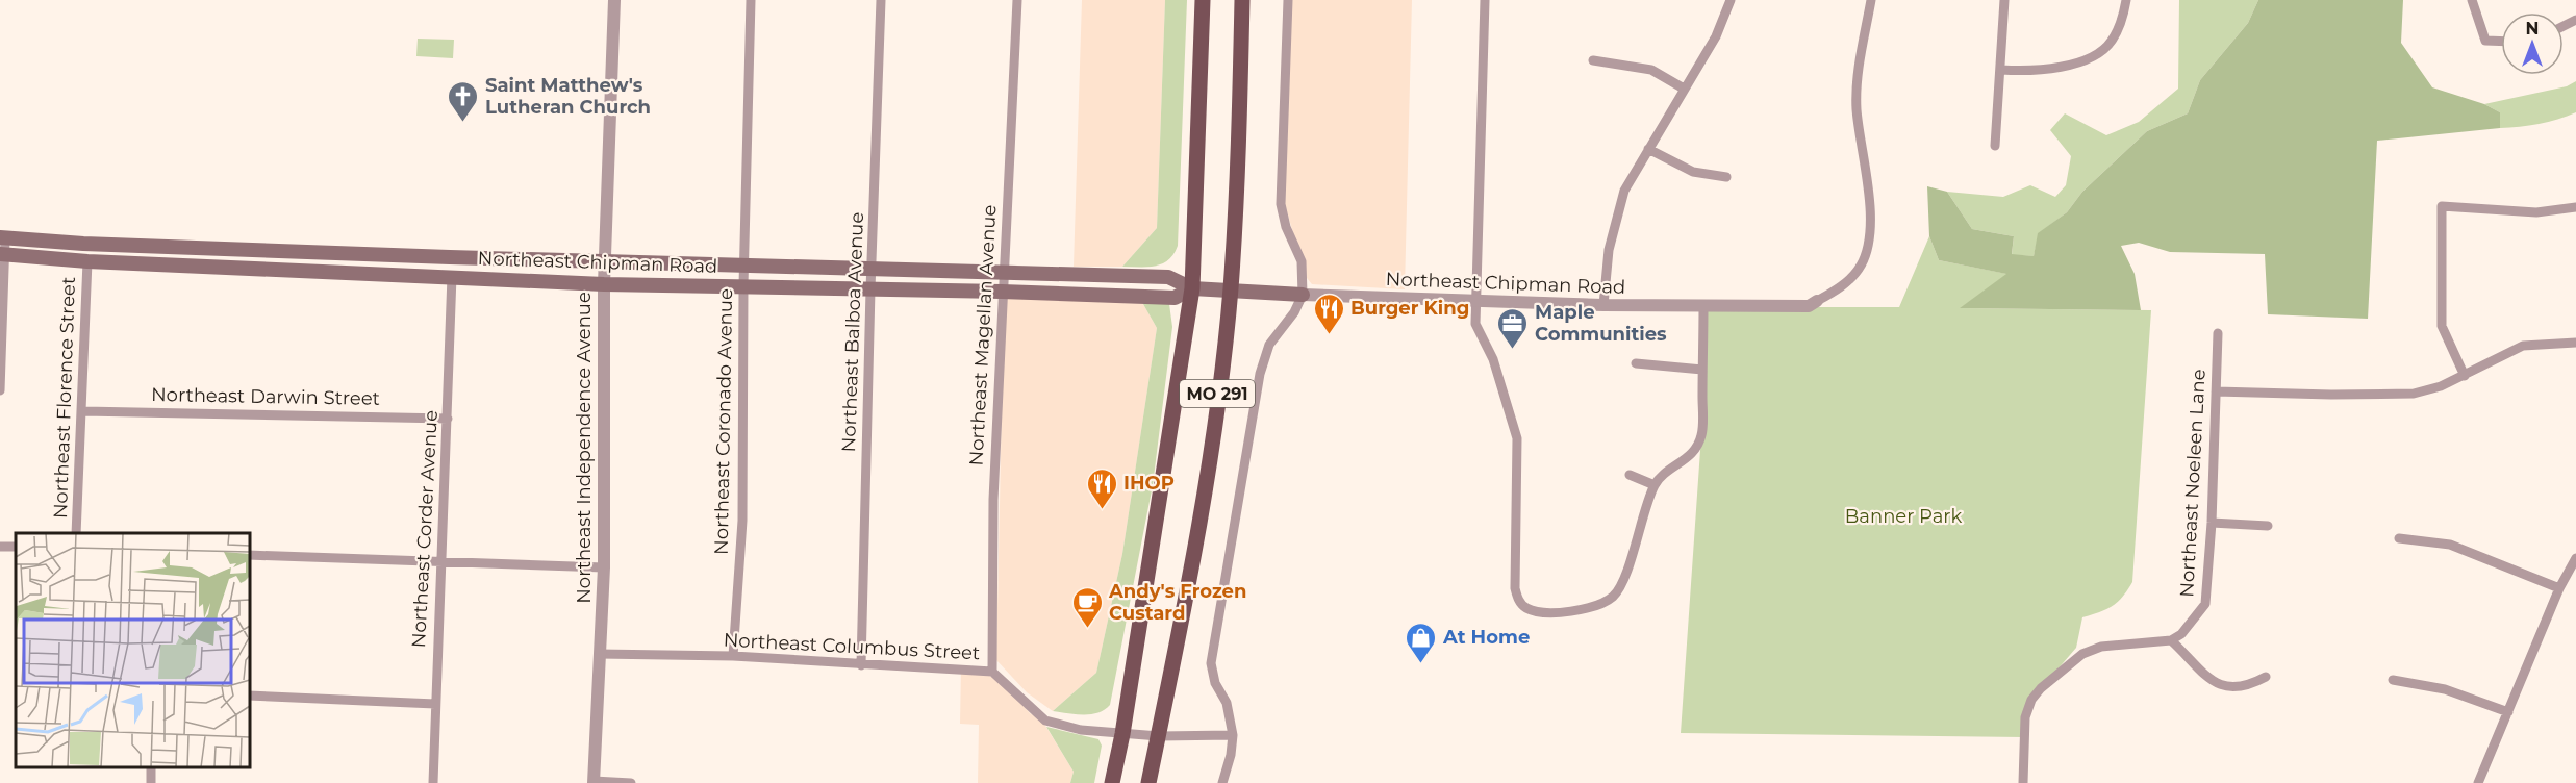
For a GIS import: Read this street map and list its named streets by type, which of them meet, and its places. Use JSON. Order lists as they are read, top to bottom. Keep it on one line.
{"streets":{"main road":["Northeast Chipman Road","MO 291"],"street":["Northeast Balboa Avenue","Northeast Magellan Avenue","Northeast Darwin Street","Northeast Florence Street","Northeast Coronado Avenue","Northeast Independence Avenue","Northeast Noeleen Lane","Northeast Corder Avenue","Northeast Columbus Street"]},"crossings":[["Northeast Chipman Road","Northeast Balboa Avenue"],["Northeast Chipman Road","Northeast Magellan Avenue"],["Northeast Chipman Road","MO 291"],["Northeast Chipman Road","Northeast Florence Street"],["Northeast Chipman Road","Northeast Coronado Avenue"],["Northeast Chipman Road","Northeast Independence Avenue"],["Northeast Chipman Road","Northeast Corder Avenue"],["Northeast Balboa Avenue","Northeast Columbus Street"],["Northeast Magellan Avenue","Northeast Columbus Street"],["MO 291","Northeast Columbus Street"],["Northeast Darwin Street","Northeast Florence Street"],["Northeast Darwin Street","Northeast Corder Avenue"],["Northeast Coronado Avenue","Northeast Columbus Street"],["Northeast Independence Avenue","Northeast Columbus Street"]],"parks":["Banner Park"],"places":{"church":["Saint Matthew's Lutheran Church"],"restaurant":["Burger King","IHOP"],"office":["Maple Communities"],"cafe":["Andy's Frozen Custard"],"shop":["At Home"]},"north":"top"}
